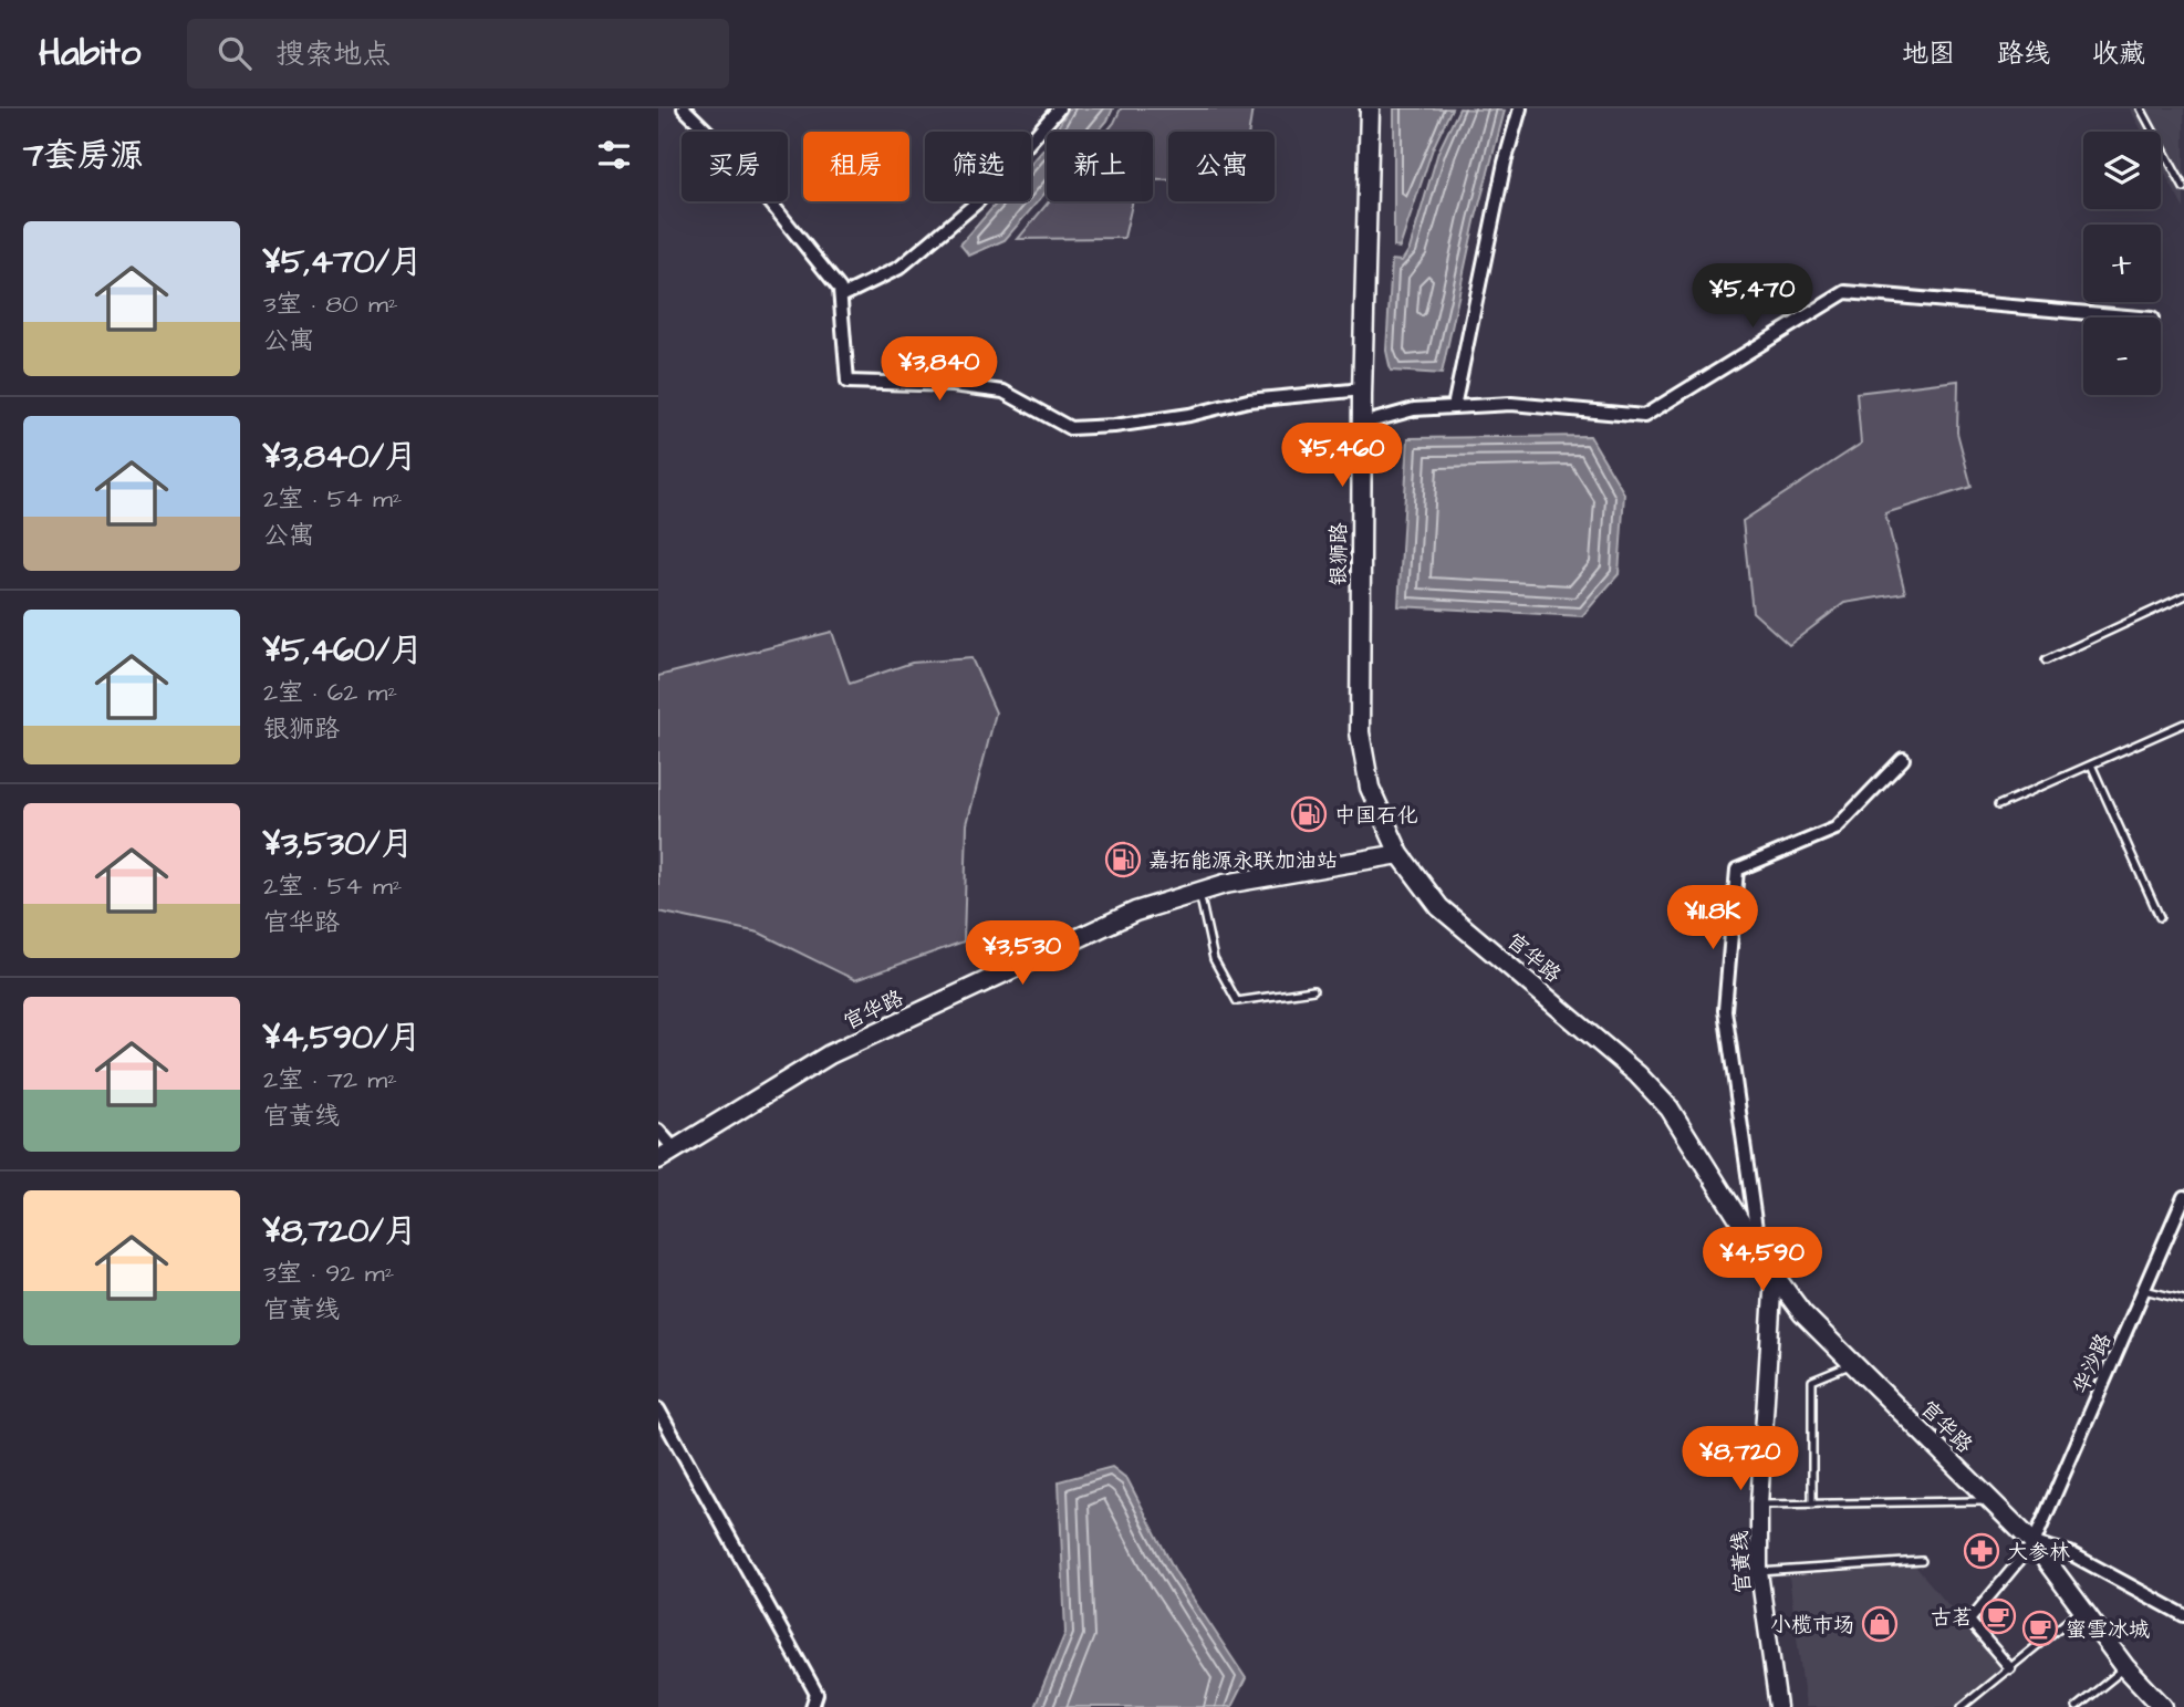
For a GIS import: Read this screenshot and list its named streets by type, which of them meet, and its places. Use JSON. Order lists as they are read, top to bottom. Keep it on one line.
{"streets":{"main road":["银狮路","官华路"],"street":["华沙路","官黄线"]},"crossings":[["银狮路","官华路"],["官华路","华沙路"],["官华路","官黄线"]],"places":{"fuel station":["中国石化","嘉拓能源永联加油站"],"pharmacy":["大参林"],"cafe":["古茗","蜜雪冰城"],"shop":["小榄市场"]},"page":{"header":"Habito","search":"搜索地点","nav":["地图","路线","收藏"],"heading":"7套房源","map_buttons":["+","−"],"chip":["买房","租房","筛选","新上","公寓"],"list":[{"name":"¥5,470/月","note":"3室 · 80 m² · 公寓"},{"name":"¥3,840/月","note":"2室 · 54 m² · 公寓"},{"name":"¥5,460/月","note":"2室 · 62 m² · 银狮路"},{"name":"¥3,530/月","note":"2室 · 54 m² · 官华路"},{"name":"¥4,590/月","note":"2室 · 72 m² · 官黄线"},{"name":"¥8,720/月","note":"3室 · 92 m² · 官黄线"}],"price":["¥5,470","¥3,840","¥5,460","¥11.8K","¥3,530","¥4,590","¥8,720"]}}
